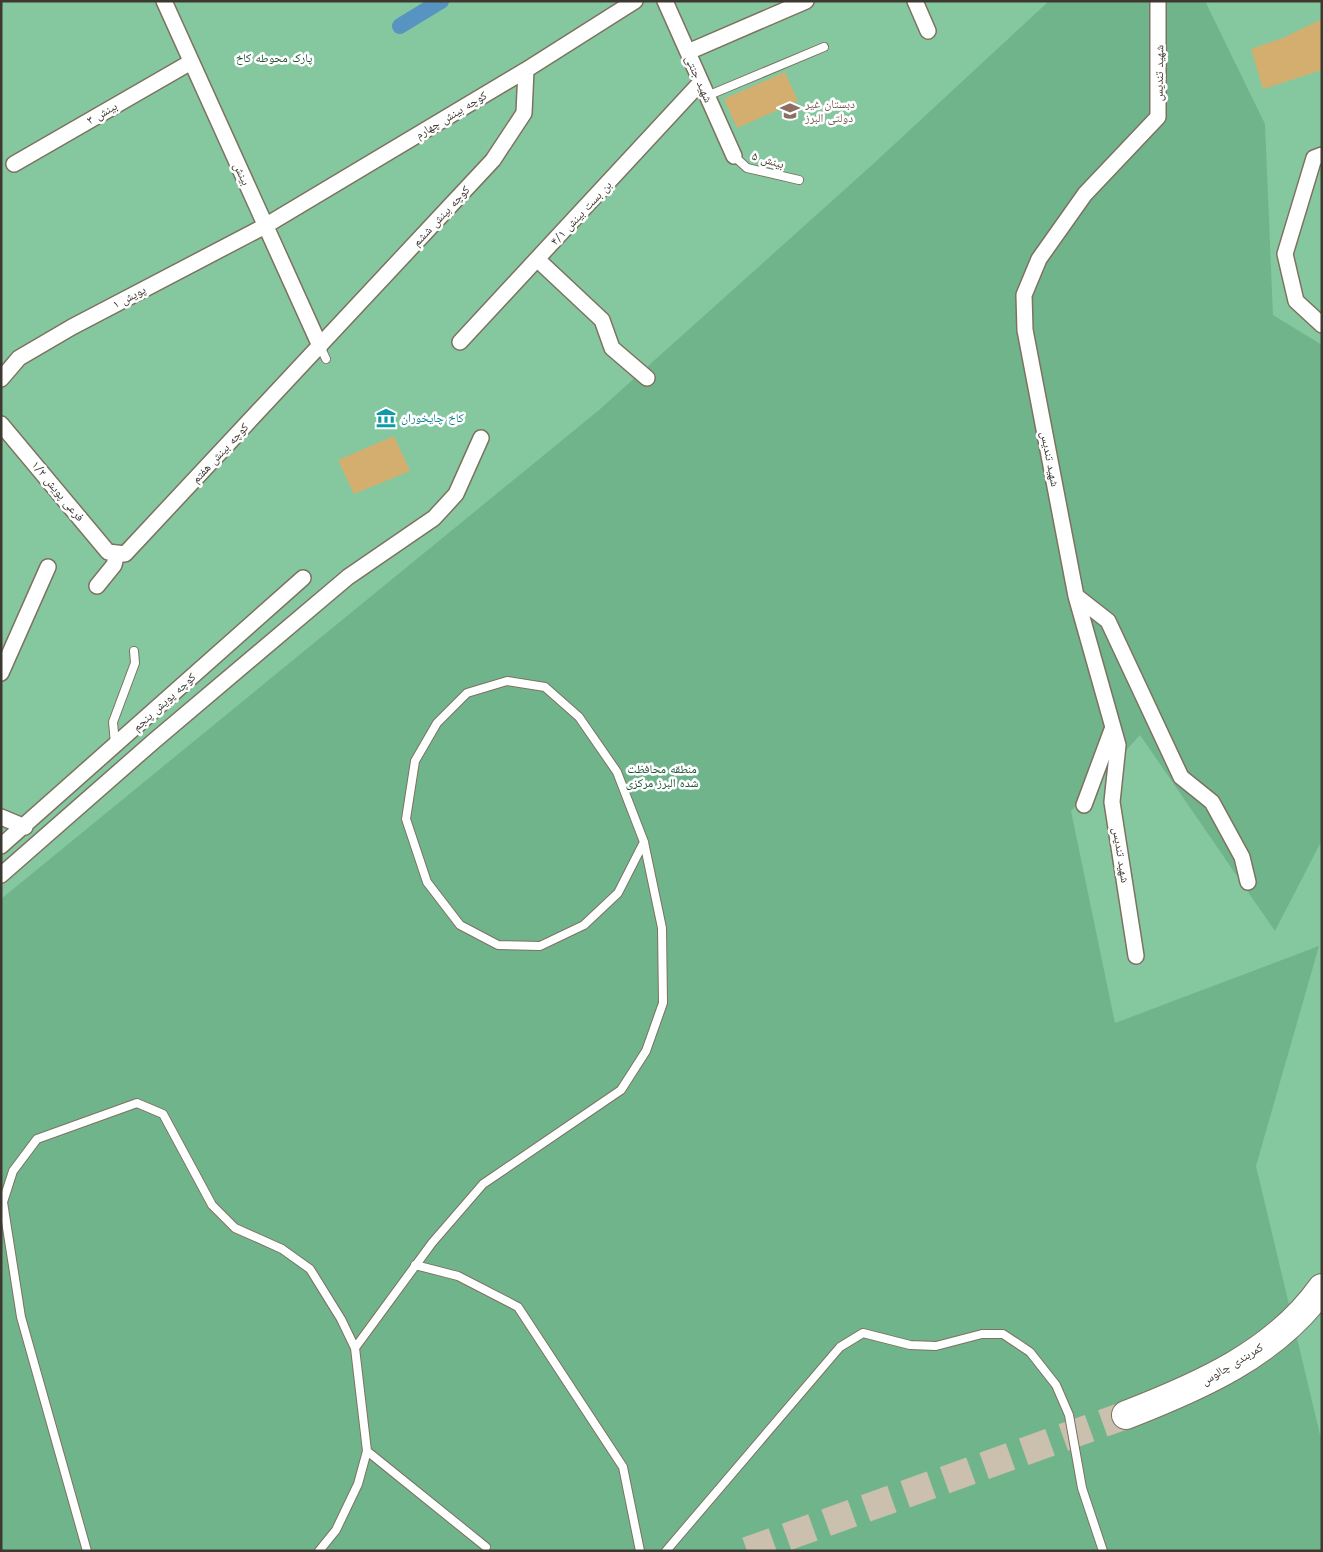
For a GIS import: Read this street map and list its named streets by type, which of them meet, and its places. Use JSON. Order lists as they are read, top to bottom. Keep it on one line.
{"streets":{"highway":["کمربندی چالوس"],"street":["شهید تندیس","شهید جنتی","بینش ۳","کوچه بینش چهارم","بینش","بن بست بینش ۴/۱","کوچه بینش ششم","پویش ۱","کوچه بینش هفتم","فرعی پویش ۱/۲","کوچه پویش پنجم"],"lane":["بینش ۵"]},"crossings":[["شهید جنتی","بینش ۵"],["شهید جنتی","بن بست بینش ۴/۱"],["بینش ۳","بینش"],["کوچه بینش چهارم","بینش"],["کوچه بینش چهارم","کوچه بینش ششم"],["کوچه بینش چهارم","پویش ۱"],["بینش","کوچه بینش ششم"],["بینش","پویش ۱"],["بینش","کوچه بینش هفتم"],["کوچه بینش ششم","کوچه بینش هفتم"],["کوچه بینش هفتم","فرعی پویش ۱/۲"]],"parks":["پارک محوطه کاخ","منطقه محافظت شده البرز مرکزی"],"places":{"school or university":["دبستان غیر دولتی البرز"],"museum":["کاخ چایخوران"]}}
